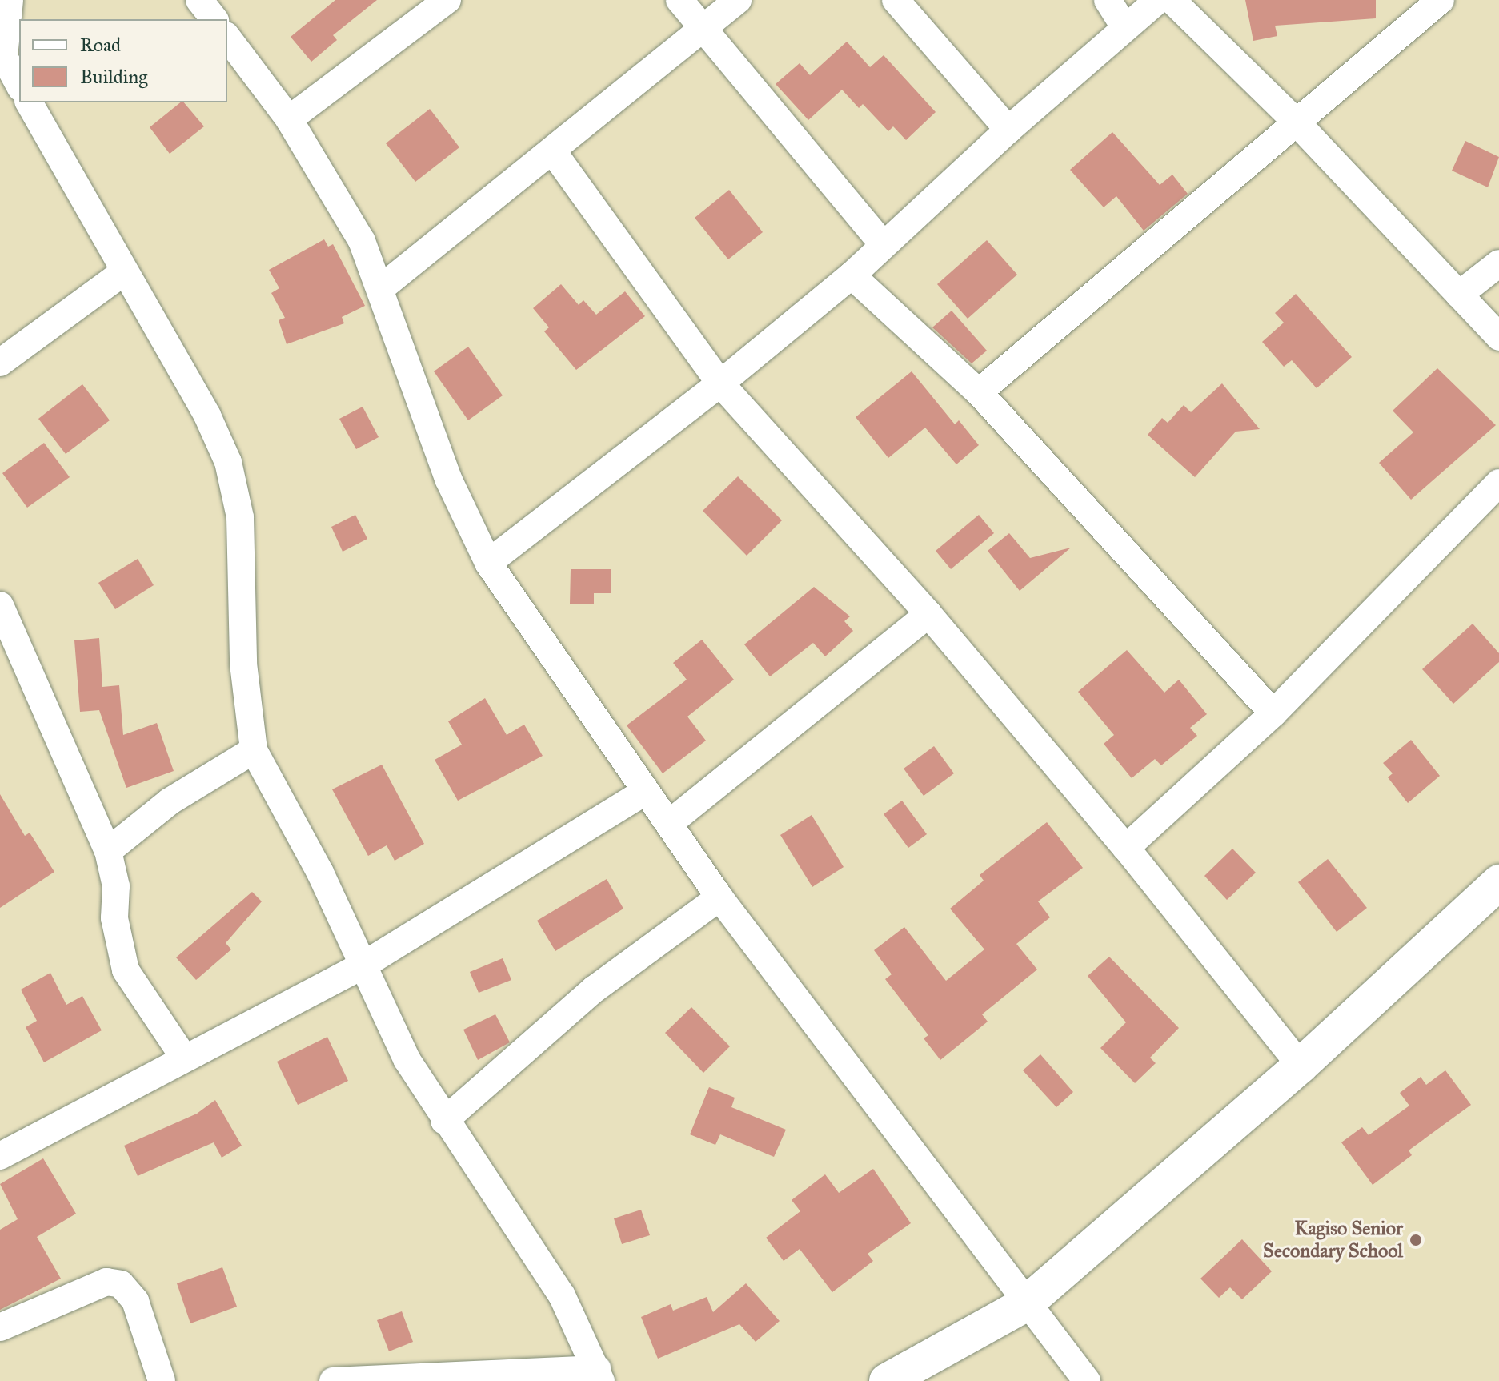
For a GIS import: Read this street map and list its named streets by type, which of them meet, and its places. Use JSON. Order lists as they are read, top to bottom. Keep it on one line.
{"places":["Kagiso Senior Secondary School"],"legend":["Road","Building"]}
